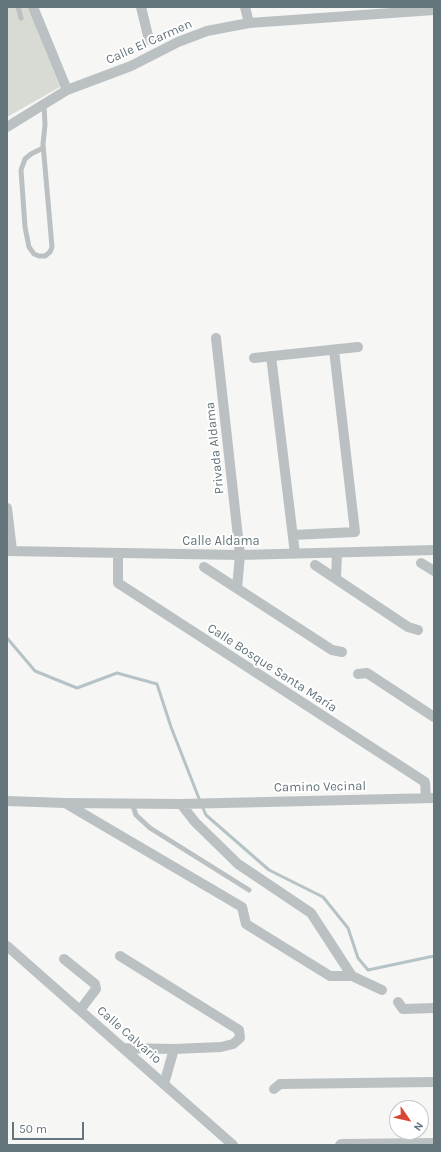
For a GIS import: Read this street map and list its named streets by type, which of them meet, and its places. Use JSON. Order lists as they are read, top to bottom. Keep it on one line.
{"streets":{"street":["Calle El Carmen","Privada Aldama","Calle Aldama","Calle Bosque Santa María","Camino Vecinal","Calle Calvario"]},"crossings":[["Privada Aldama","Calle Aldama"],["Calle Aldama","Calle Bosque Santa María"],["Calle Bosque Santa María","Camino Vecinal"]],"scale_bar":"50 m","north":"bottom right"}
